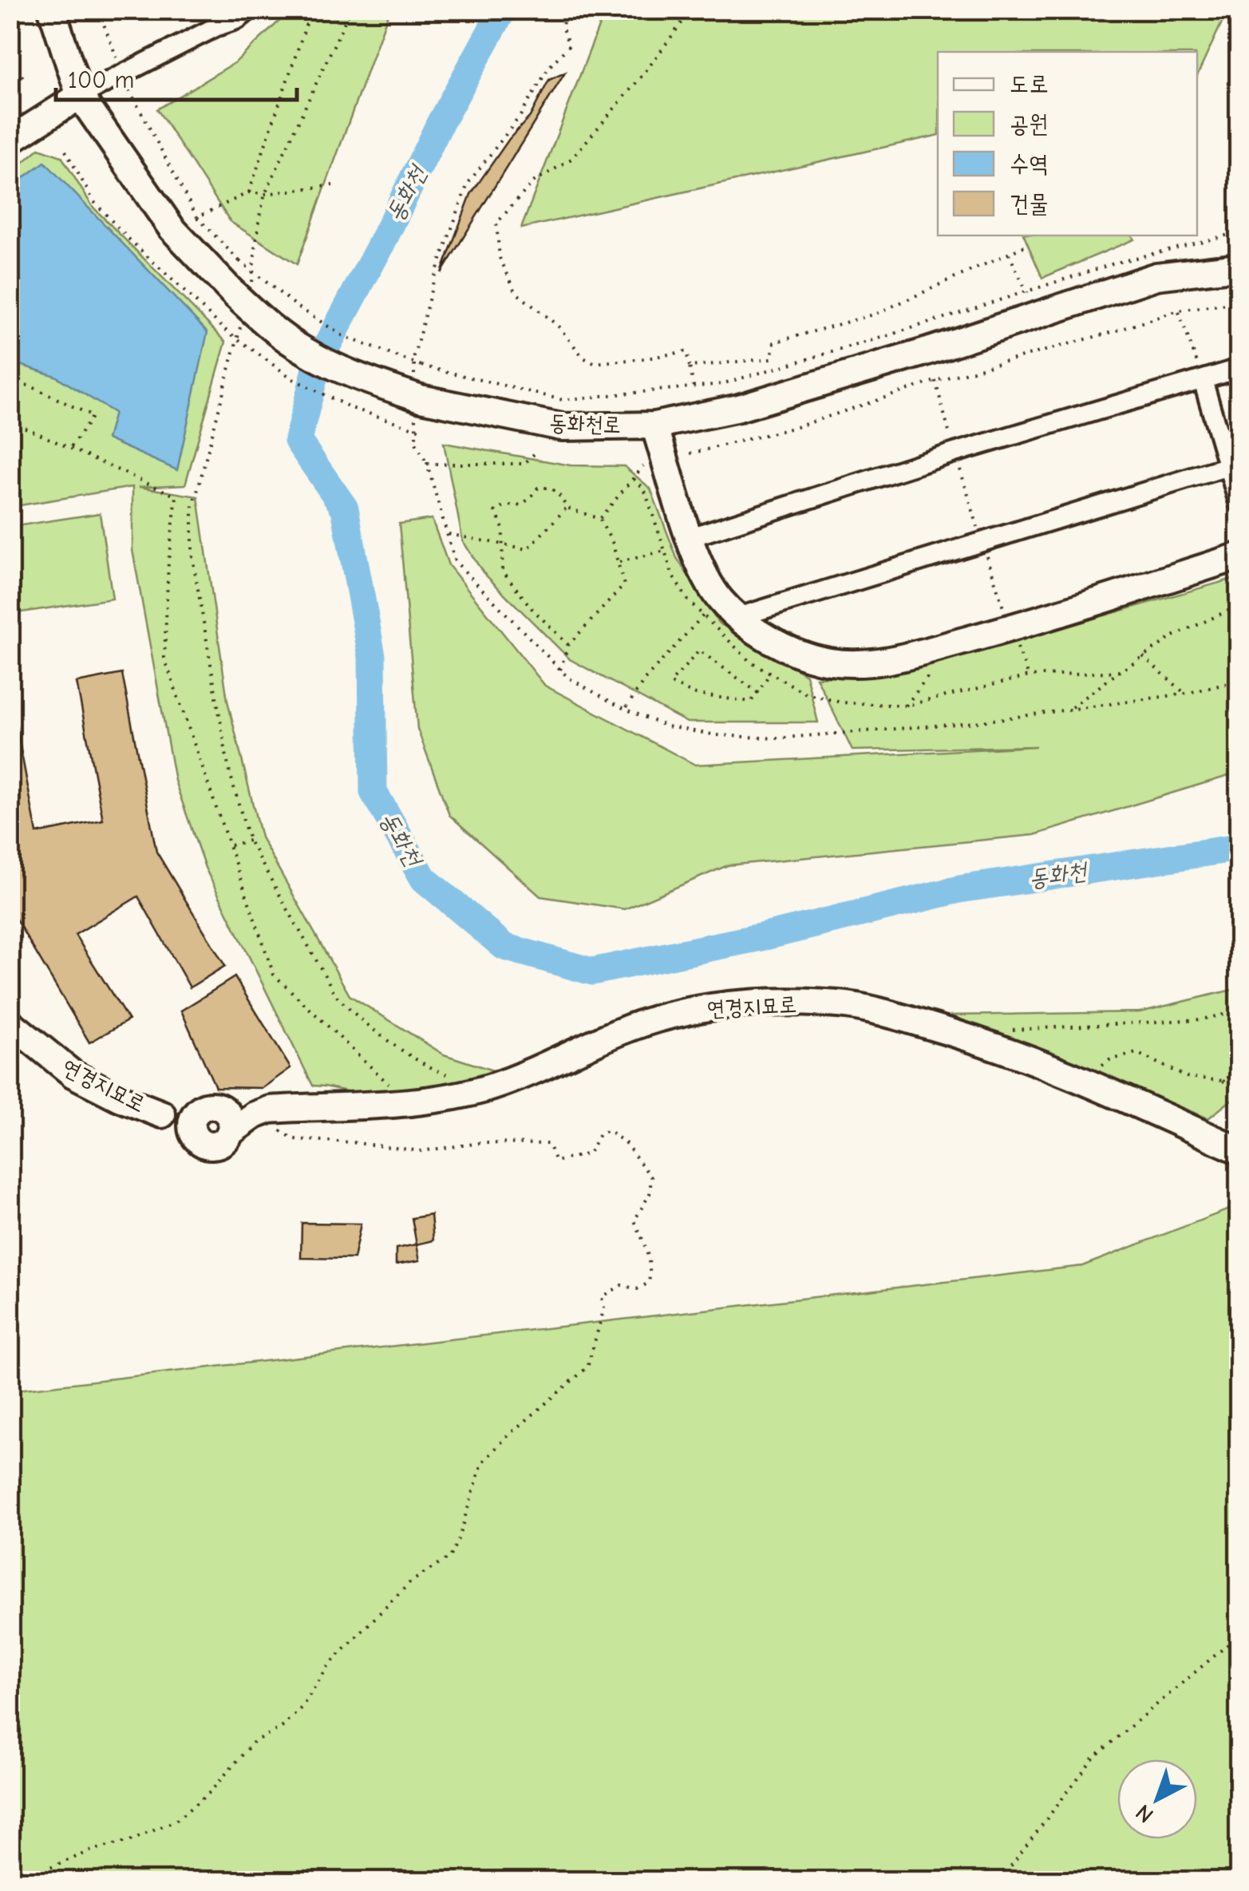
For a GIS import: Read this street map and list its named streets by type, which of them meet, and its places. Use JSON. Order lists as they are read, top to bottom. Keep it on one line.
{"streets":{"street":["동화천로","연경지묘로"]},"water":["동화천"],"legend":["도로","공원","수역","건물"],"scale_bar":"100 m","north":"bottom left"}
